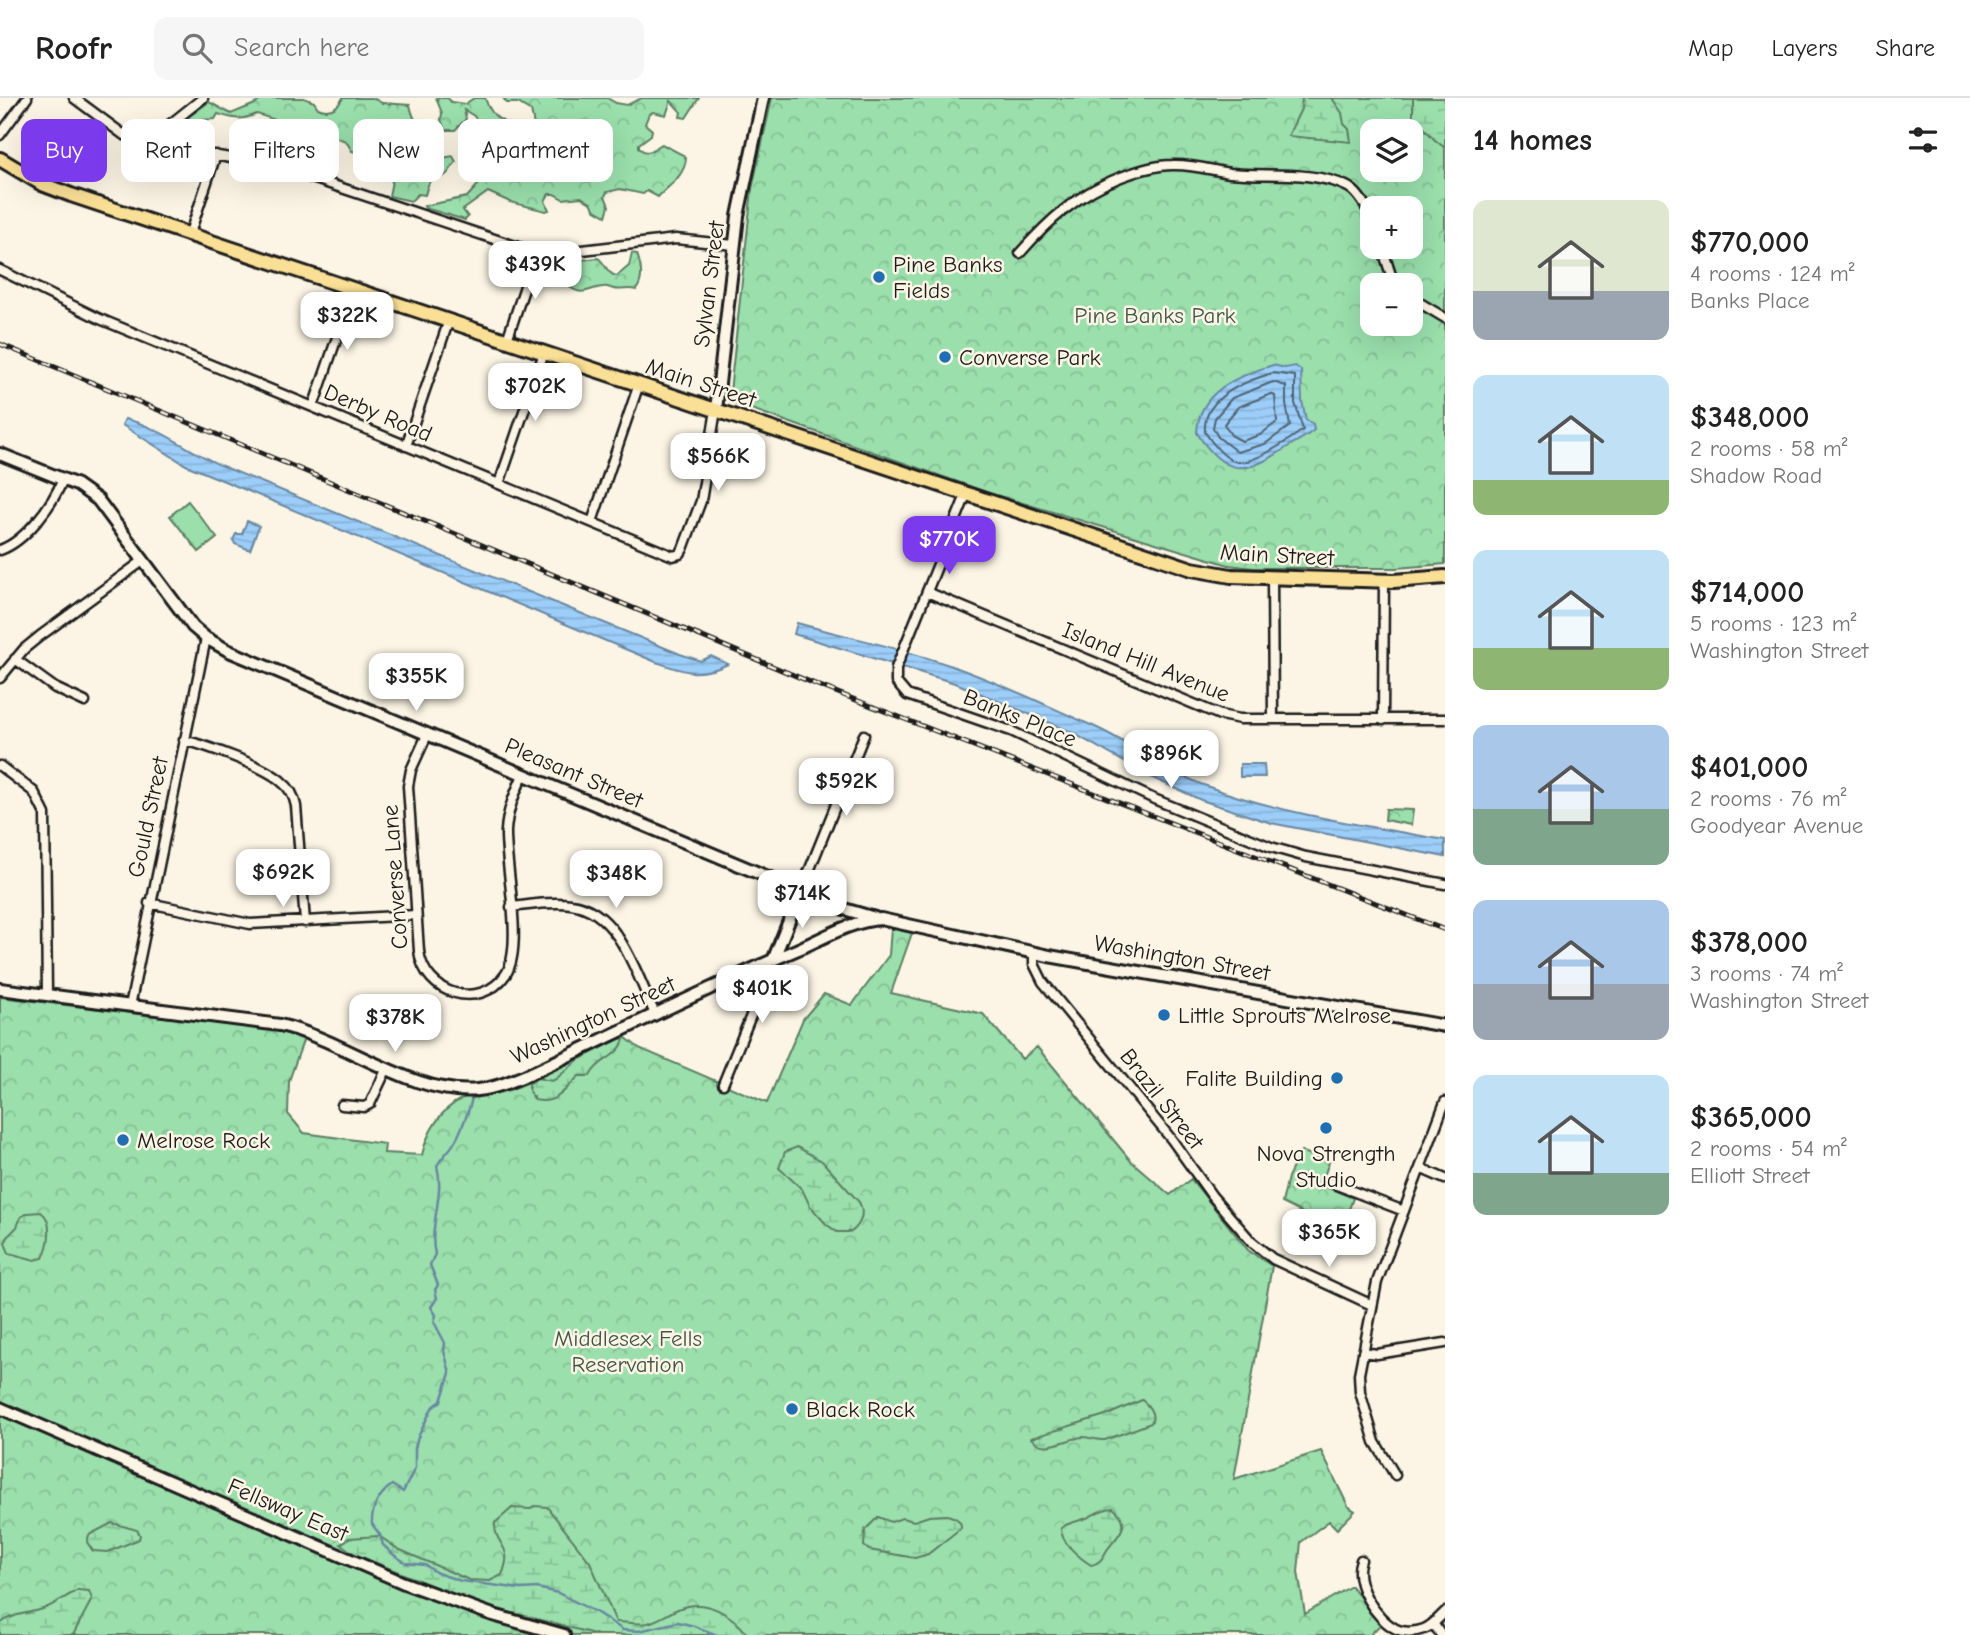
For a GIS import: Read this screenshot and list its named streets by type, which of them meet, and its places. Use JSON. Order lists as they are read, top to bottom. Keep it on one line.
{"streets":{"main road":["Sylvan Street","Main Street","Pleasant Street","Washington Street","Fellsway East"],"street":["Derby Road","Island Hill Avenue","Banks Place","Gould Street","Converse Lane","Brazil Street"]},"crossings":[["Sylvan Street","Main Street"],["Sylvan Street","Derby Road"],["Main Street","Banks Place"],["Island Hill Avenue","Banks Place"],["Pleasant Street","Gould Street"],["Pleasant Street","Converse Lane"],["Pleasant Street","Washington Street"],["Gould Street","Washington Street"],["Washington Street","Brazil Street"]],"parks":["Pine Banks Park","Middlesex Fells Reservation"],"places":["Pine Banks Fields","Converse Park","Little Sprouts Melrose","Falite Building","Nova Strength Studio","Melrose Rock","Black Rock"],"page":{"header":"Roofr","search":"Search here","nav":["Map","Layers","Share"],"heading":"14 homes","map_buttons":["+","−"],"chip":["Buy","Rent","Filters","New","Apartment"],"list":[{"name":"$770,000","note":"4 rooms · 124 m² · Banks Place"},{"name":"$348,000","note":"2 rooms · 58 m² · Shadow Road"},{"name":"$714,000","note":"5 rooms · 123 m² · Washington Street"},{"name":"$401,000","note":"2 rooms · 76 m² · Goodyear Avenue"},{"name":"$378,000","note":"3 rooms · 74 m² · Washington Street"},{"name":"$365,000","note":"2 rooms · 54 m² · Elliott Street"}],"price":["$439K","$322K","$702K","$566K","$770K","$355K","$896K","$592K","$692K","$348K","$714K","$401K","$378K","$365K"]}}
